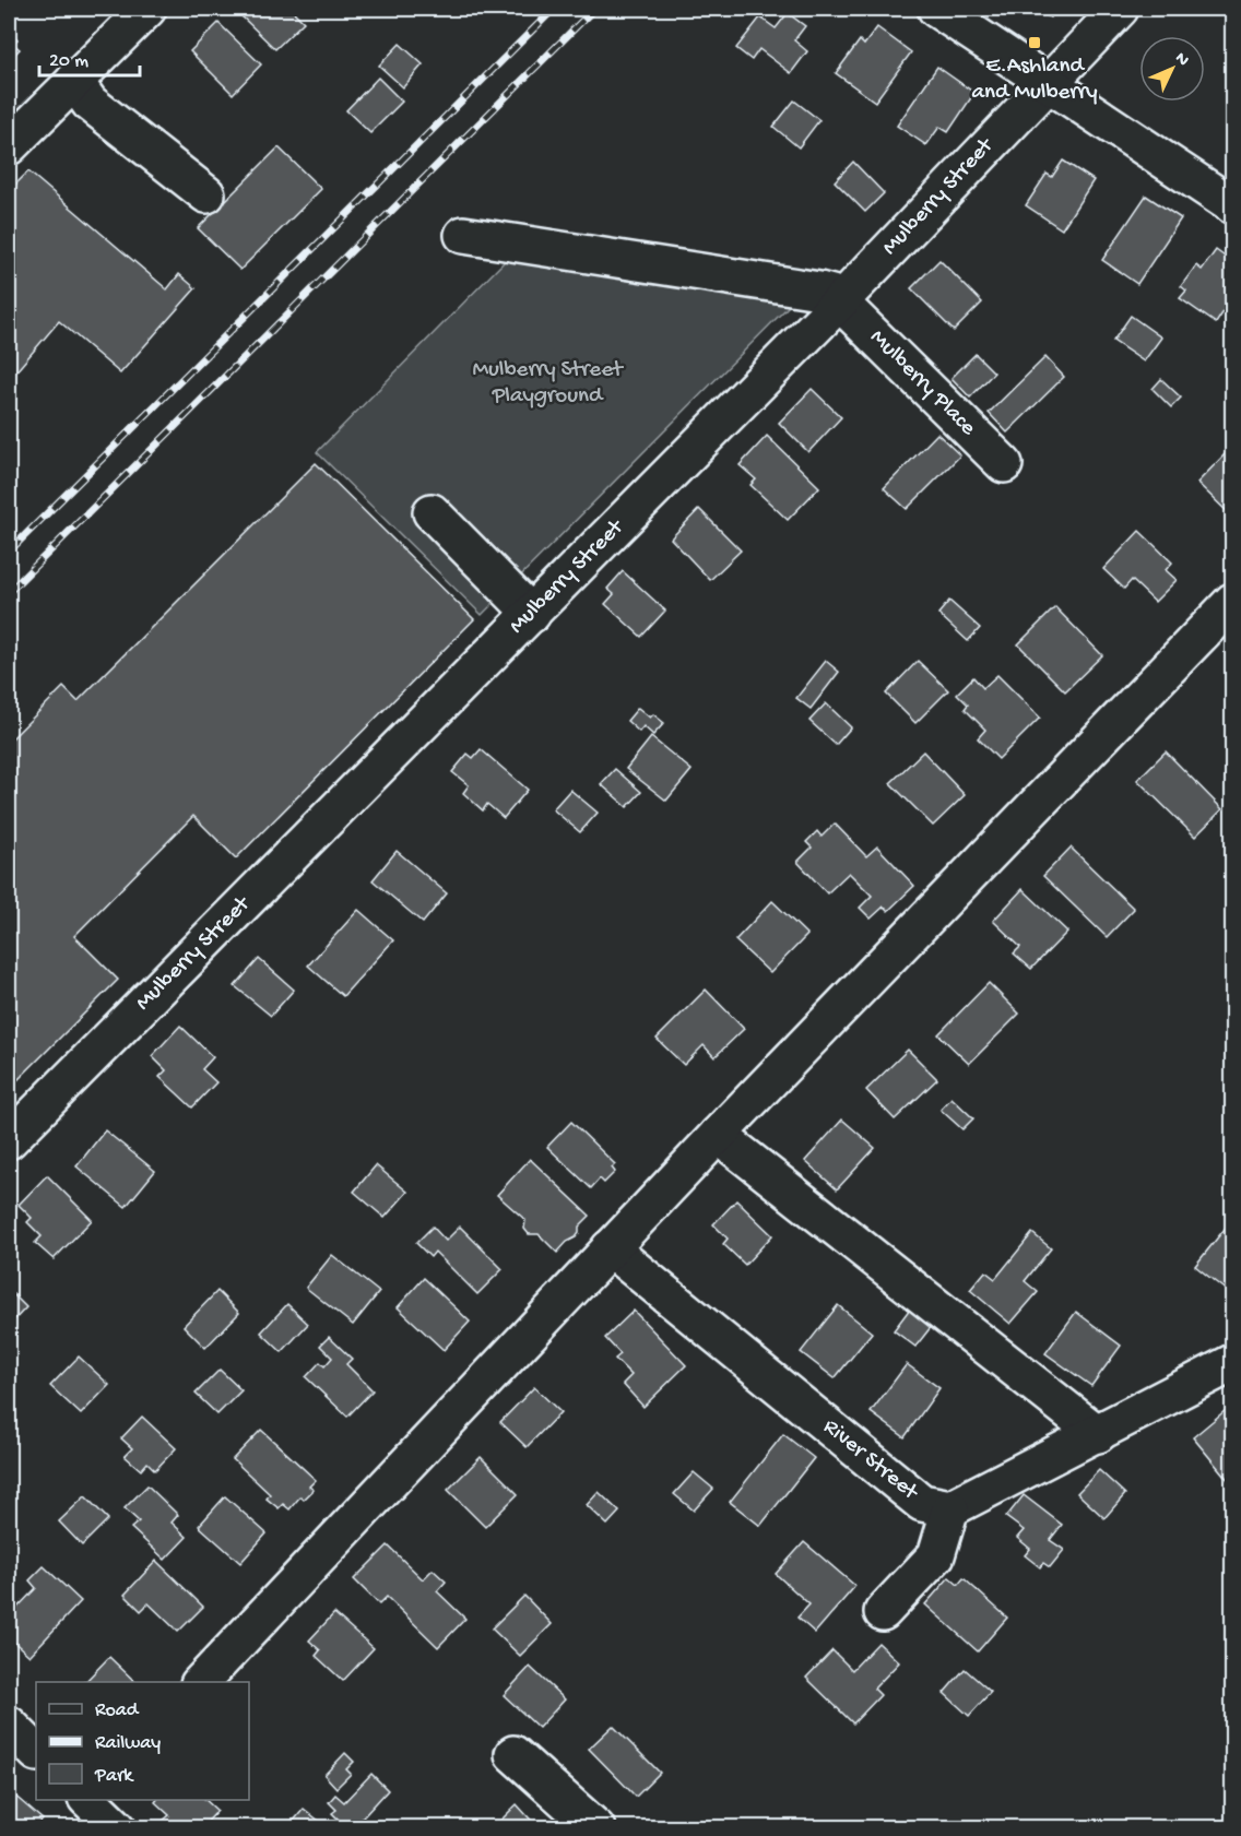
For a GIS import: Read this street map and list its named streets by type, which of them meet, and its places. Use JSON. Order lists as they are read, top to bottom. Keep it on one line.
{"streets":{"street":["Mulberry Street","Mulberry Place","River Street"]},"crossings":[["Mulberry Street","Mulberry Place"]],"parks":["Mulberry Street Playground"],"places":{"transit":["E.Ashland and Mulberry"]},"legend":["Road","Railway","Park"],"scale_bar":"20 m","north":"top right"}
